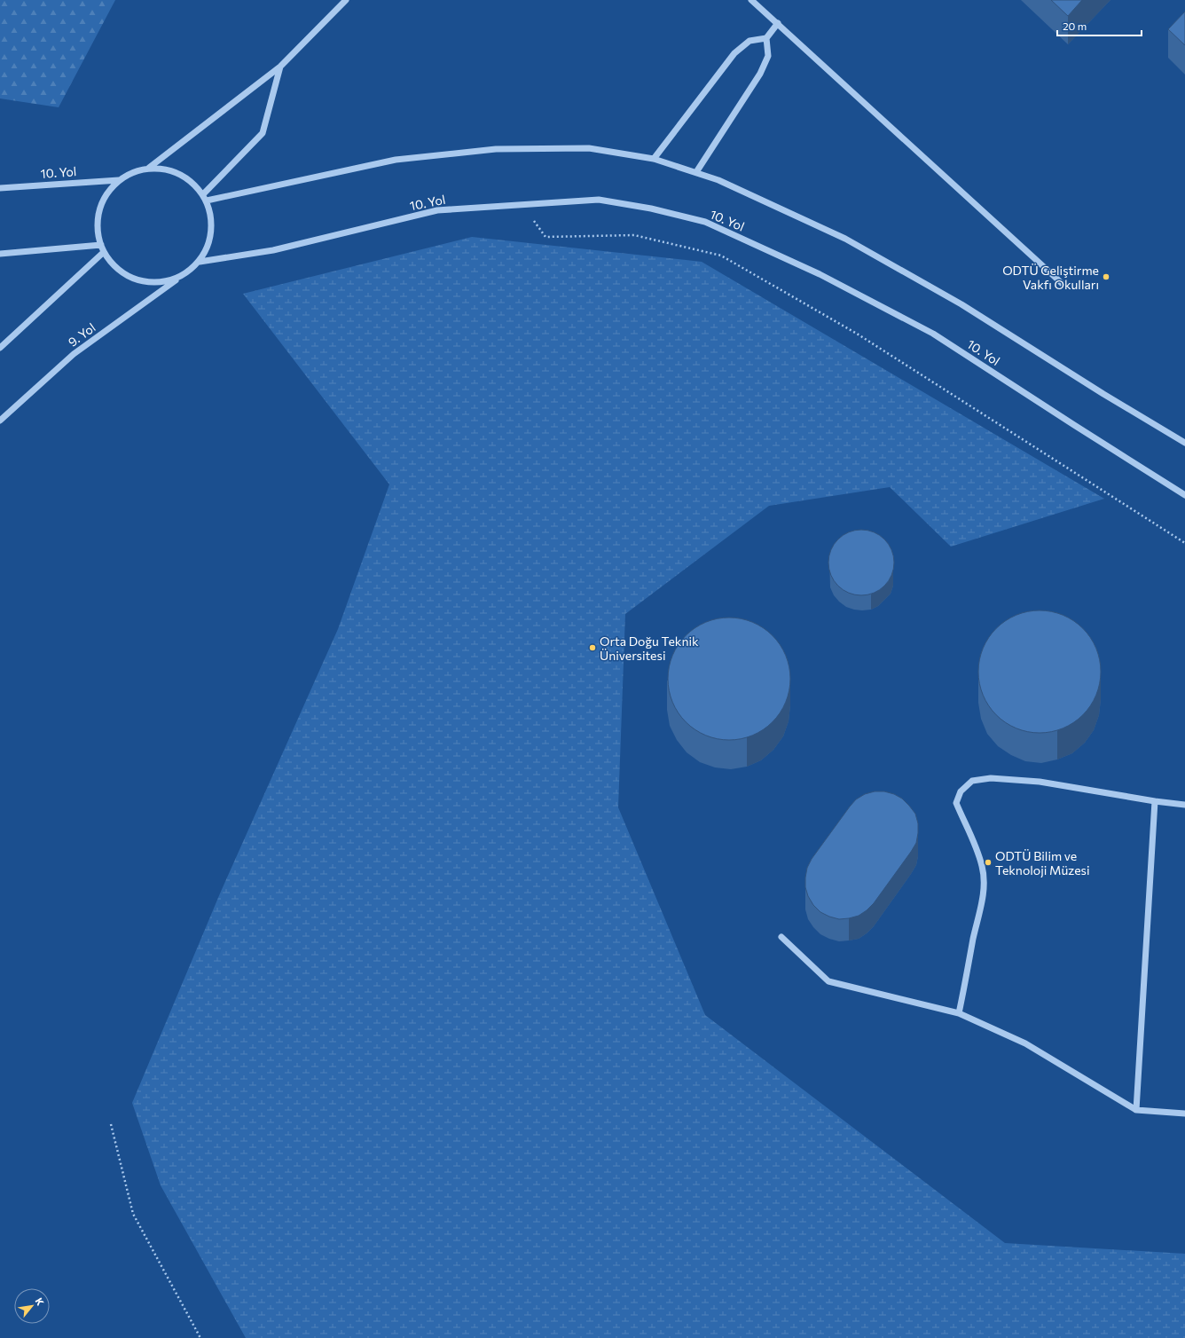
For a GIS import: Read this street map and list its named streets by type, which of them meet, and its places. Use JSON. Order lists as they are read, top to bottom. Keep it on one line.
{"streets":{"street":["10. Yol","9. Yol"]},"crossings":[["10. Yol","9. Yol"]],"places":["ODTÜ Geliştirme Vakfı Okulları","Orta Doğu Teknik Üniversitesi","ODTÜ Bilim ve Teknoloji Müzesi"],"scale_bar":"20 m","north":"top right"}
